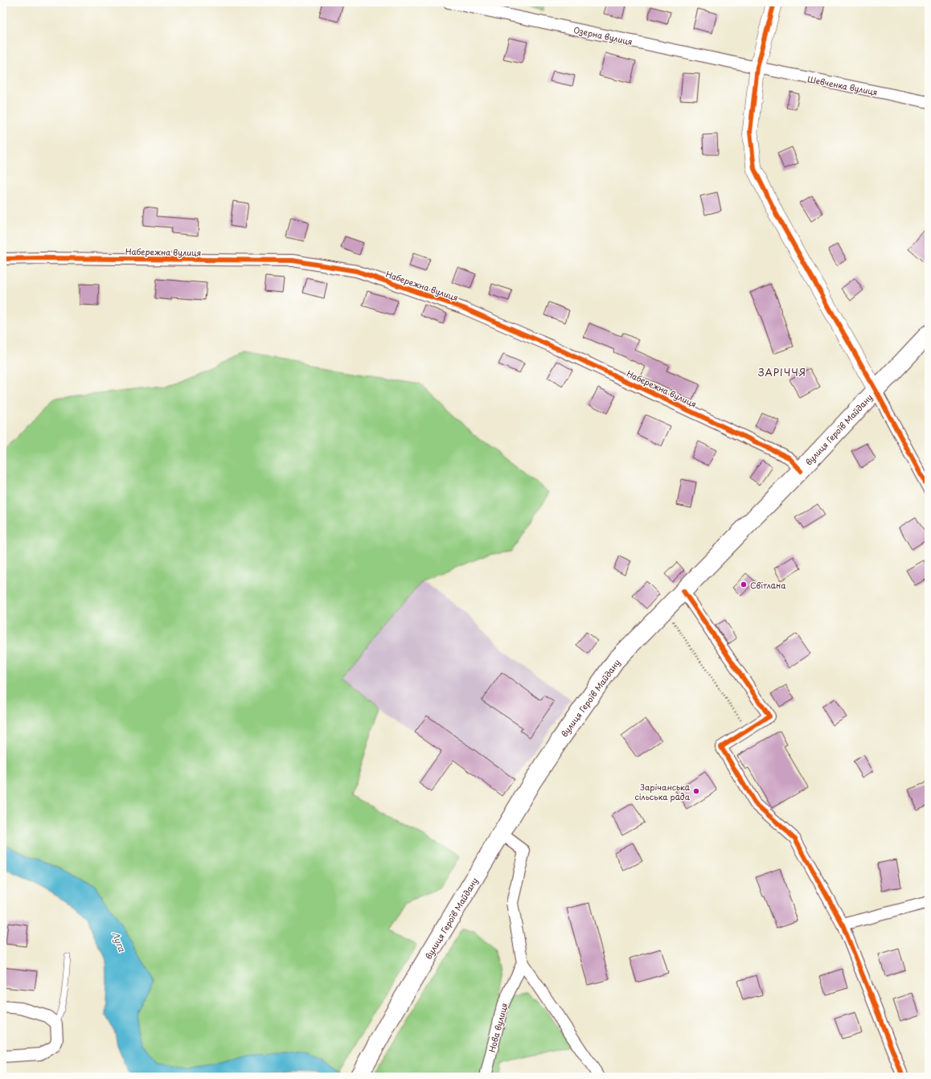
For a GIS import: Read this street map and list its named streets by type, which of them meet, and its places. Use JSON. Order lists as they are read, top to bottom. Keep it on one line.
{"streets":{"main road":["вулиця Героїв Майдану"],"street":["Озерна вулиця","Шевченка вулиця","Набережна вулиця","Нова вулиця"]},"crossings":[["Озерна вулиця","Шевченка вулиця"],["Набережна вулиця","вулиця Героїв Майдану"]],"districts":["ЗАРІЧЧЯ"],"water":["Луга"],"places":["Світлана","Зарічанська сільська рада"]}
